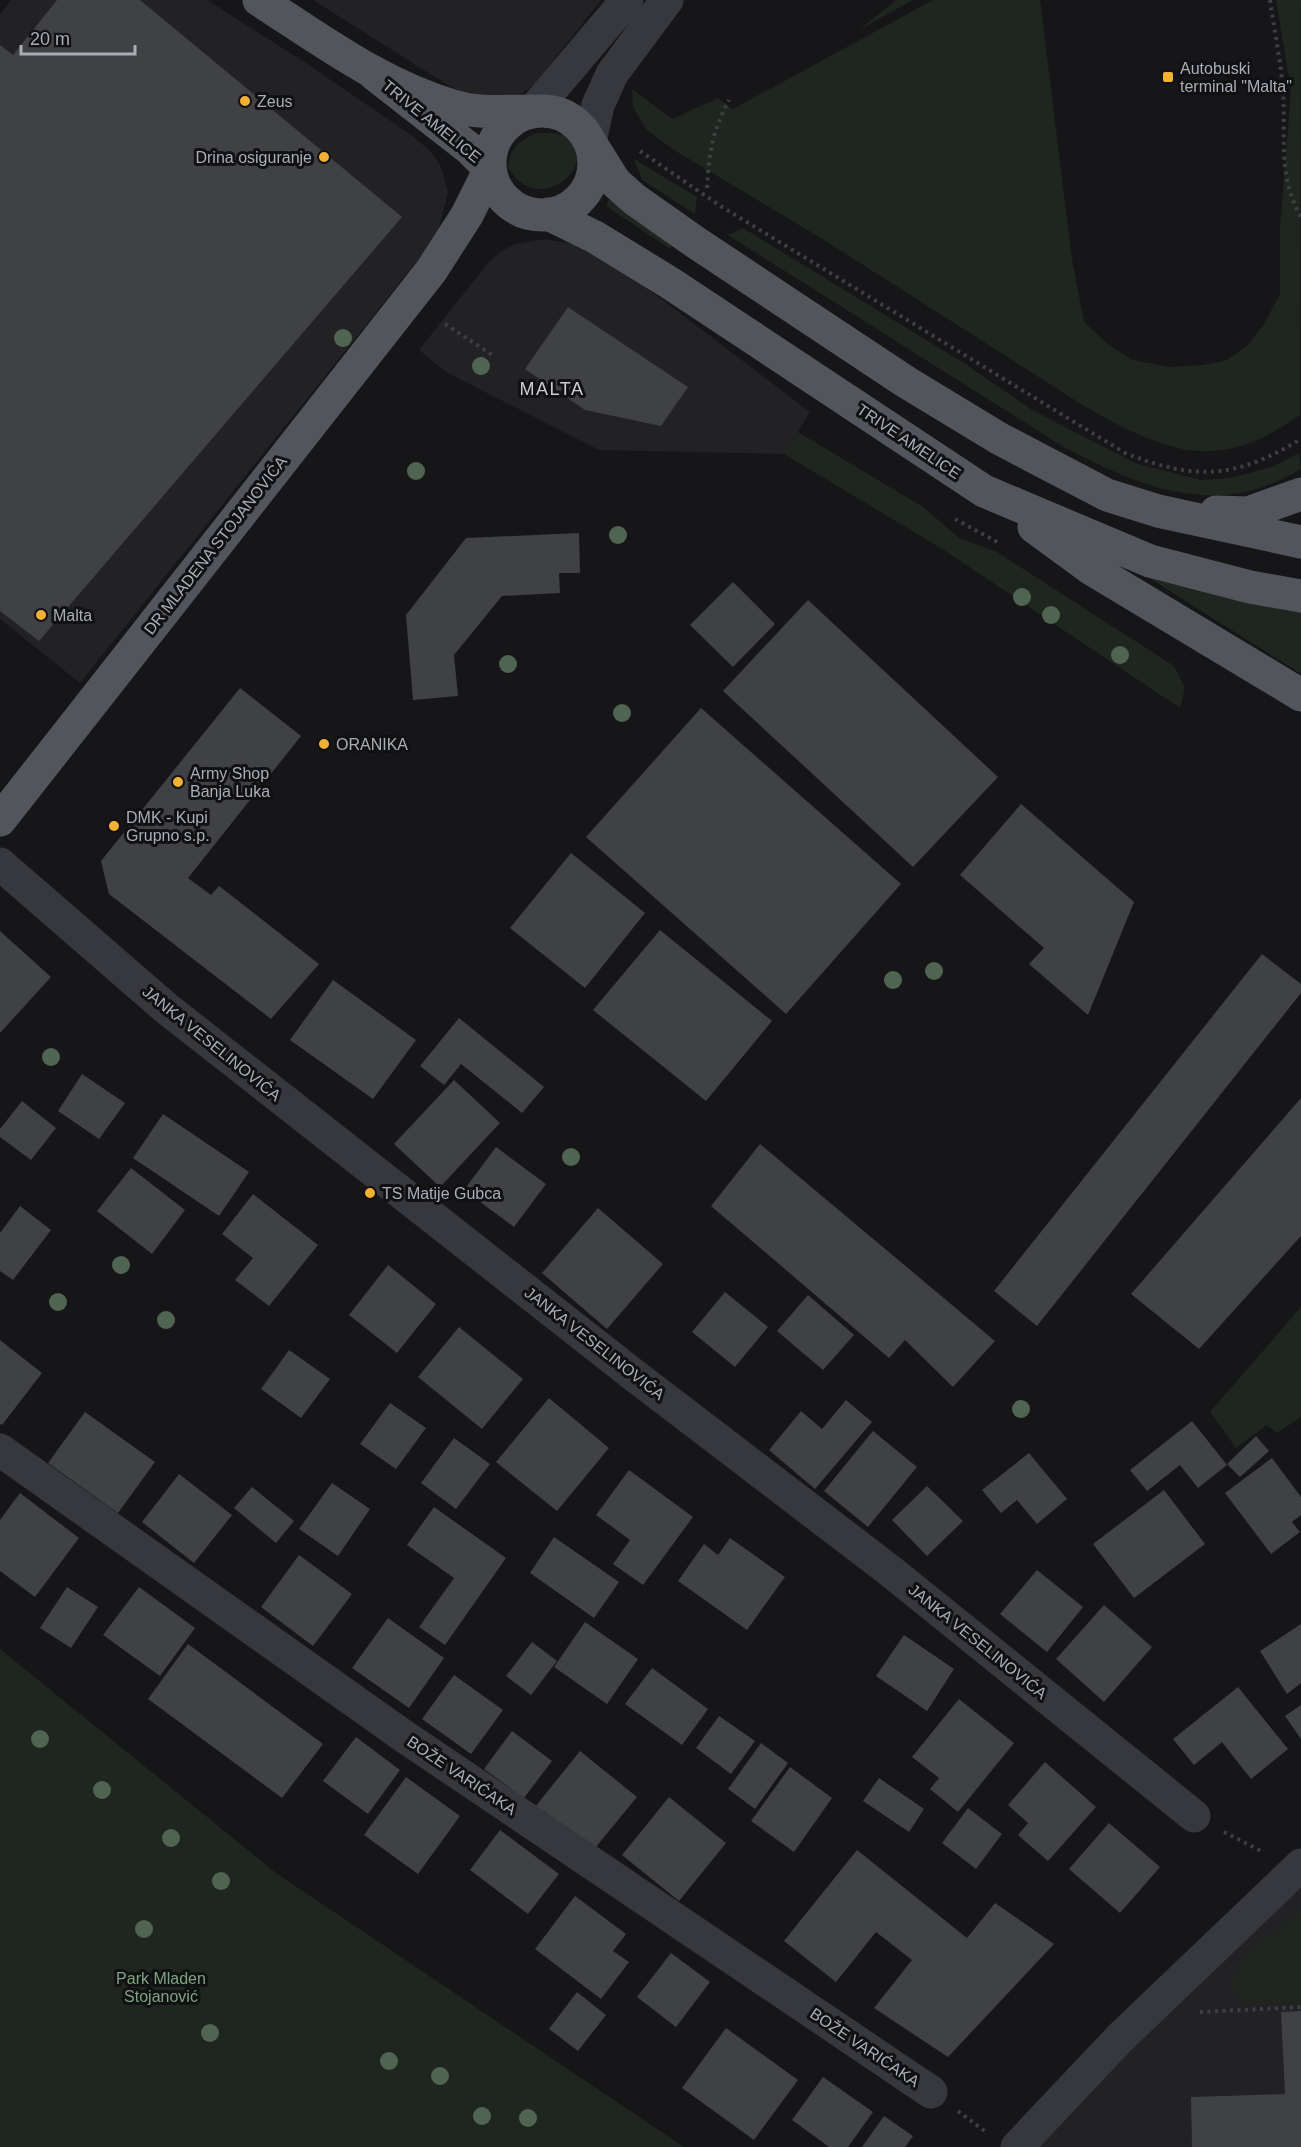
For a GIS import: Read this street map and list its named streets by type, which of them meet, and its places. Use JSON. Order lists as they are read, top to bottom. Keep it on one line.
{"streets":{"main road":["TRIVE AMELICE","DR MLADENA STOJANOVIĆA"],"street":["JANKA VESELINOVIĆA","BOŽE VARIĆAKA"]},"crossings":[["TRIVE AMELICE","DR MLADENA STOJANOVIĆA"]],"districts":["MALTA"],"parks":["Park Mladen Stojanović"],"places":{"transit":["Autobuski terminal \"Malta\""],"other":["Zeus","Drina osiguranje","Malta","ORANIKA","Army Shop Banja Luka","DMK - Kupi Grupno s.p.","TS Matije Gubca"]},"scale_bar":"20 m"}
